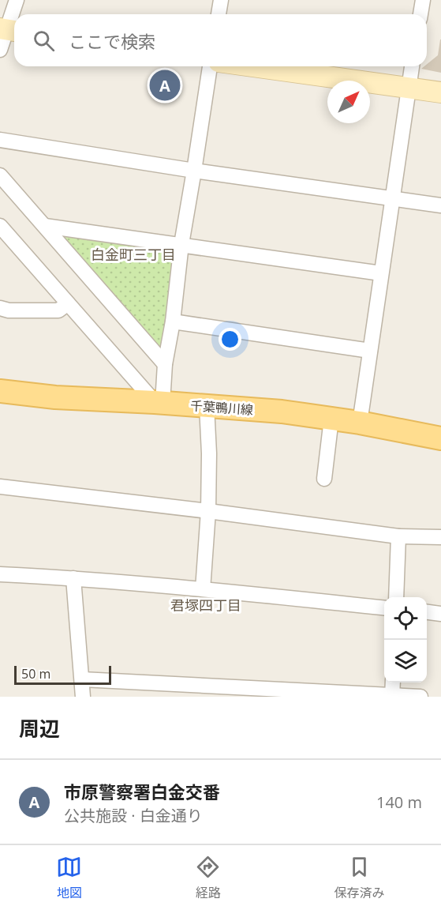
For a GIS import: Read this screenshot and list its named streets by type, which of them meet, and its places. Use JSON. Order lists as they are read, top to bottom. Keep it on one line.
{"streets":{"main road":["千葉鴨川線"]},"districts":["白金町三丁目","君塚四丁目"],"scale_bar":"50 m","north":"top right","page":{"search":"ここで検索","pins":"A","scale":"50 m","heading":"周辺","list":[{"mark":"A","name":"市原警察署白金交番","note":"公共施設 · 白金通り","value":"140 m"}],"nav":["地図","経路","保存済み"]}}
